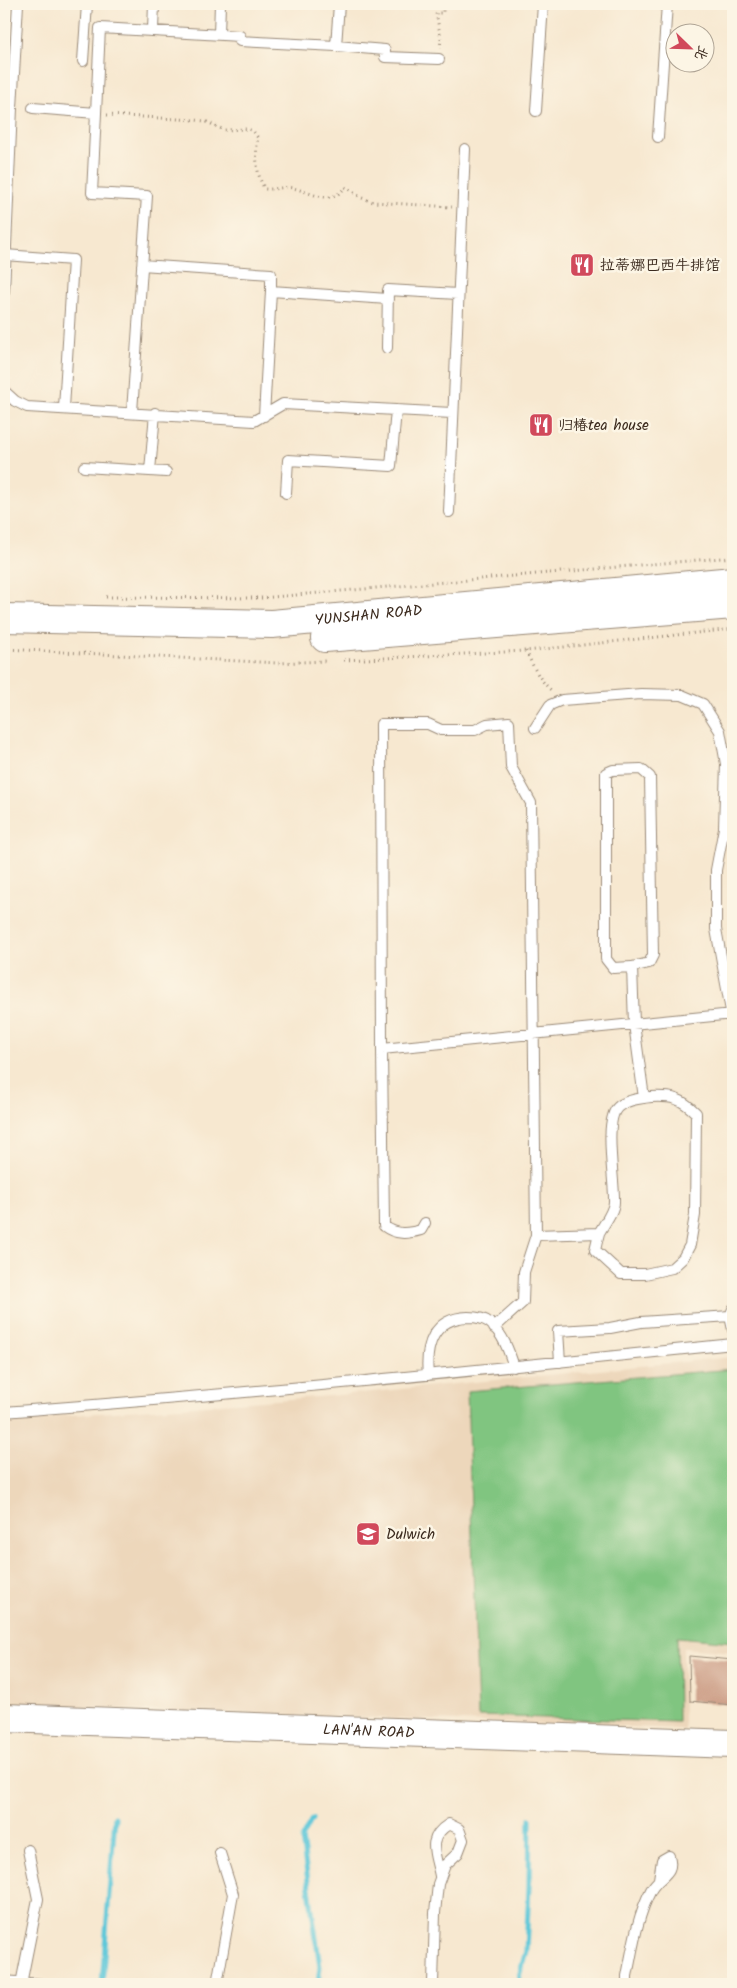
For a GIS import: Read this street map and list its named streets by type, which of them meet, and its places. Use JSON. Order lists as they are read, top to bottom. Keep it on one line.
{"streets":{"main road":["YUNSHAN ROAD","LAN'AN ROAD"]},"places":{"restaurant":["拉蒂娜巴西牛排馆","归椿tea house"],"school or university":["Dulwich"]},"north":"bottom right"}
